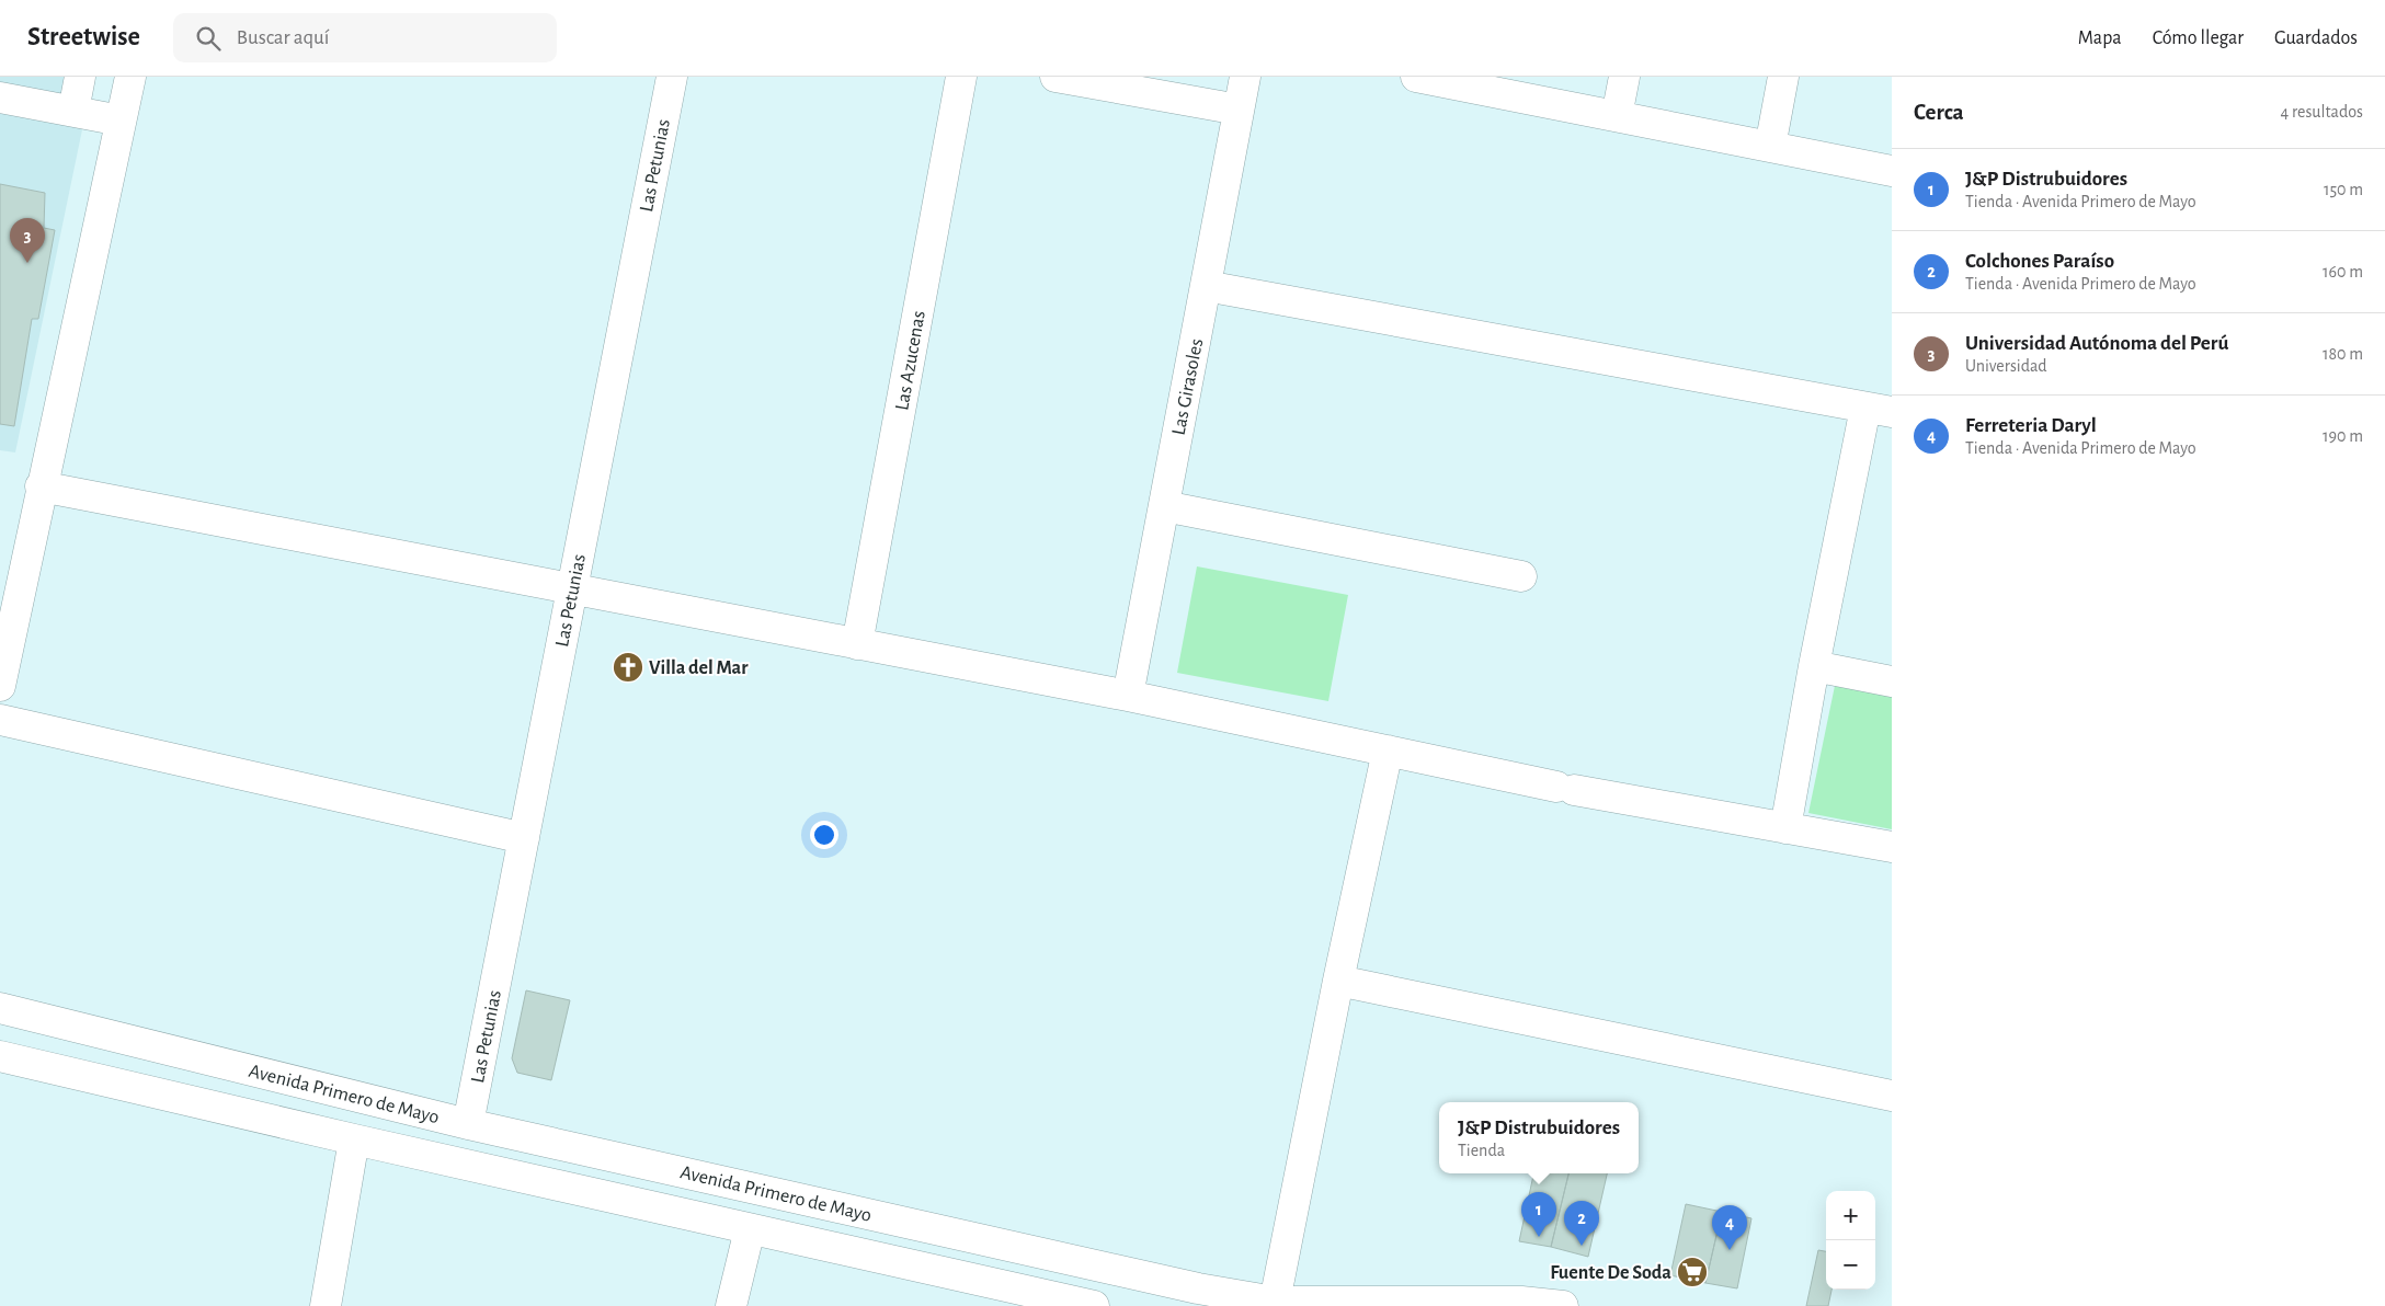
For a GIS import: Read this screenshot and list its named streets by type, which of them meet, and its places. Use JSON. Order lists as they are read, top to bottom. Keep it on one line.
{"streets":{"street":["Las Petunias","Las Azucenas","Las Girasoles","Avenida Primero de Mayo"]},"crossings":[["Las Petunias","Avenida Primero de Mayo"]],"places":{"church":["Villa del Mar"],"supermarket":["Fuente De Soda"]},"page":{"header":"Streetwise","search":"Buscar aquí","nav":["Mapa","Cómo llegar","Guardados"],"heading":["Cerca","4 resultados"],"list":[{"mark":"1","name":"J&P Distrubuidores","note":"Tienda · Avenida Primero de Mayo","value":"150 m"},{"mark":"2","name":"Colchones Paraíso","note":"Tienda · Avenida Primero de Mayo","value":"160 m"},{"mark":"3","name":"Universidad Autónoma del Perú","note":"Universidad","value":"180 m"},{"mark":"4","name":"Ferreteria Daryl","note":"Tienda · Avenida Primero de Mayo","value":"190 m"}],"pins":["3","1","2","4"],"popup":["J&P Distrubuidores","Tienda"],"map_buttons":["+","−"]}}
